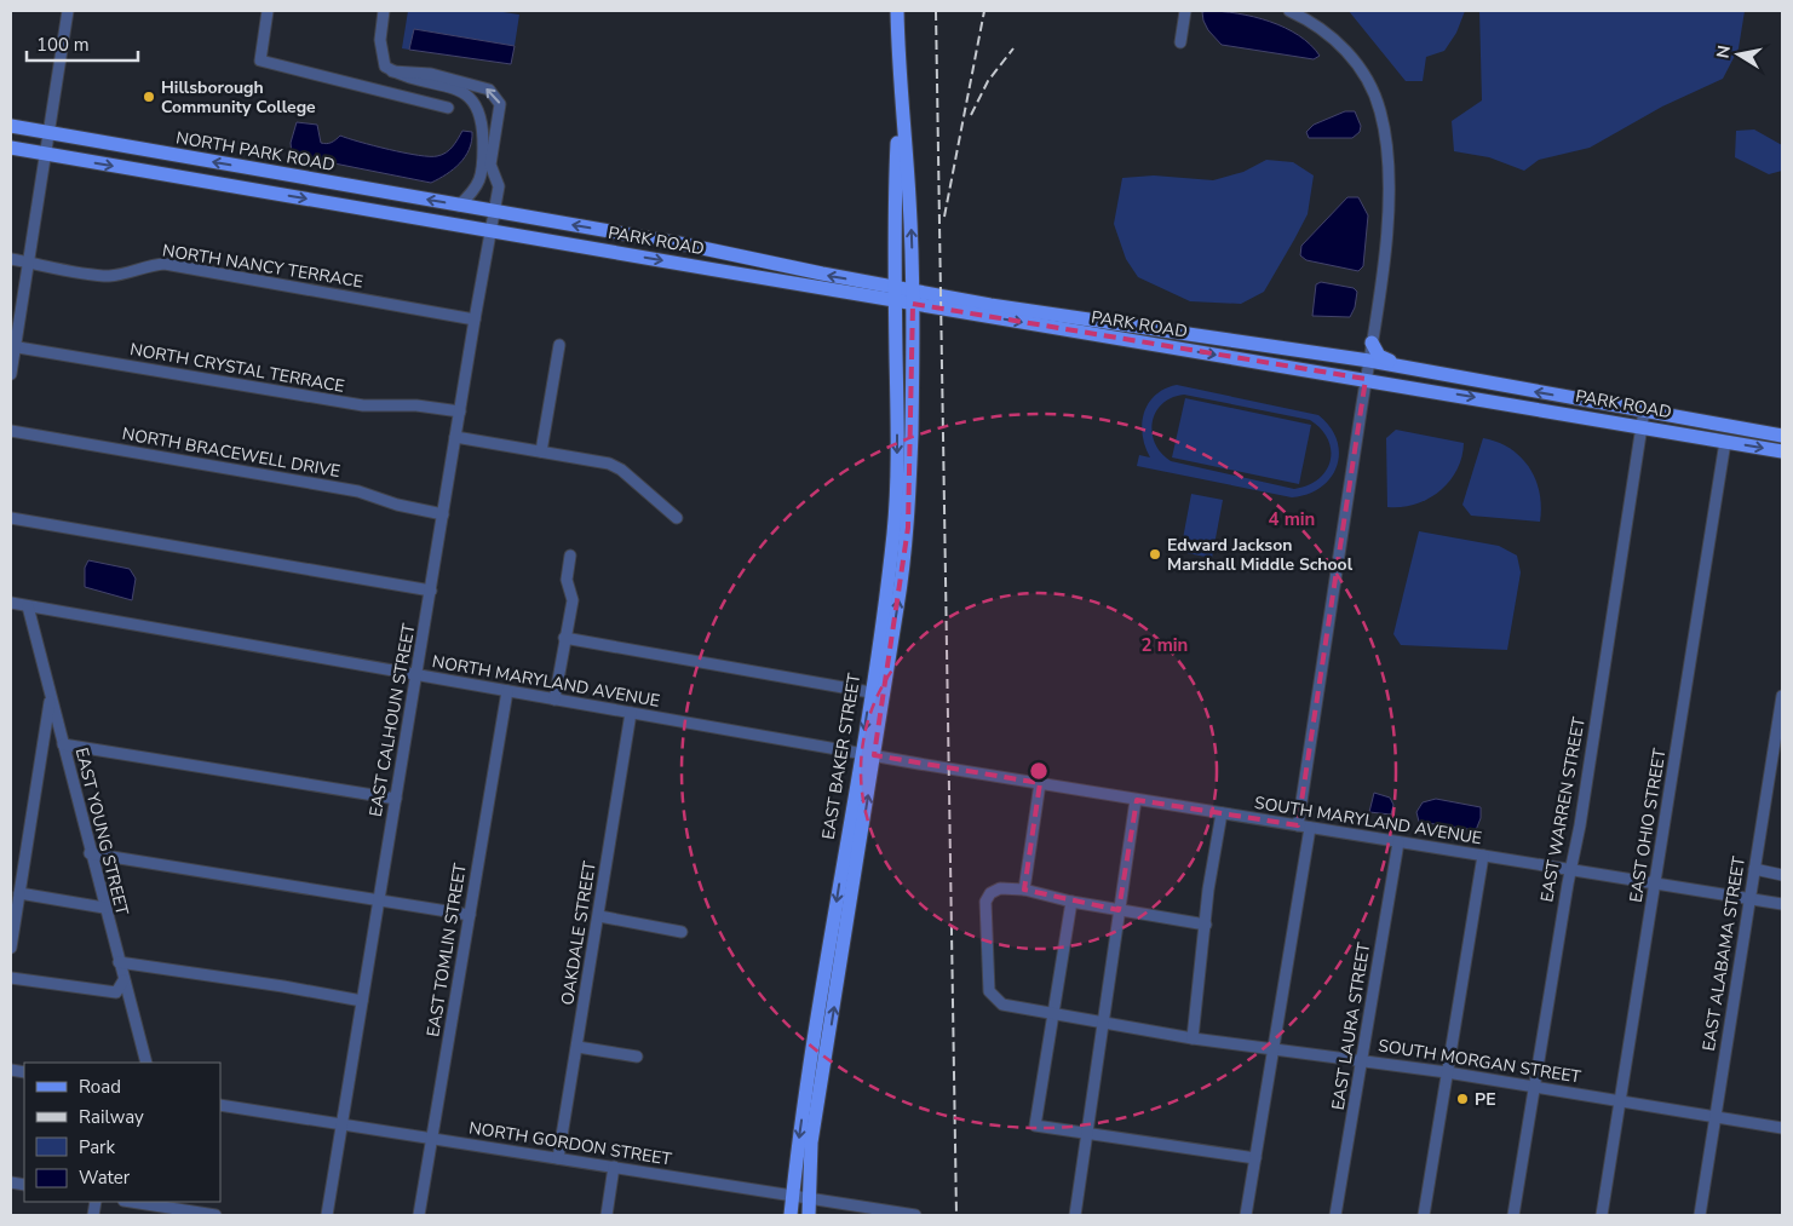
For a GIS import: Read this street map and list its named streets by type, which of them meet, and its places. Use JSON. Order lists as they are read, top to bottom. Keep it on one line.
{"streets":{"main road":["NORTH PARK ROAD","PARK ROAD","EAST BAKER STREET"],"street":["NORTH NANCY TERRACE","NORTH CRYSTAL TERRACE","NORTH BRACEWELL DRIVE","NORTH MARYLAND AVENUE","EAST CALHOUN STREET","EAST WARREN STREET","SOUTH MARYLAND AVENUE","EAST OHIO STREET","EAST YOUNG STREET","OAKDALE STREET","EAST TOMLIN STREET","EAST ALABAMA STREET","EAST LAURA STREET","SOUTH MORGAN STREET","NORTH GORDON STREET"]},"crossings":[["NORTH PARK ROAD","PARK ROAD"],["NORTH PARK ROAD","EAST CALHOUN STREET"],["PARK ROAD","EAST CALHOUN STREET"],["PARK ROAD","EAST BAKER STREET"],["PARK ROAD","EAST WARREN STREET"],["PARK ROAD","EAST OHIO STREET"],["NORTH NANCY TERRACE","EAST CALHOUN STREET"],["NORTH CRYSTAL TERRACE","EAST CALHOUN STREET"],["NORTH BRACEWELL DRIVE","EAST CALHOUN STREET"],["NORTH MARYLAND AVENUE","EAST CALHOUN STREET"],["NORTH MARYLAND AVENUE","EAST BAKER STREET"],["NORTH MARYLAND AVENUE","SOUTH MARYLAND AVENUE"],["NORTH MARYLAND AVENUE","EAST YOUNG STREET"],["NORTH MARYLAND AVENUE","OAKDALE STREET"],["NORTH MARYLAND AVENUE","EAST TOMLIN STREET"],["EAST CALHOUN STREET","NORTH GORDON STREET"],["EAST BAKER STREET","NORTH GORDON STREET"],["EAST WARREN STREET","SOUTH MARYLAND AVENUE"],["EAST WARREN STREET","SOUTH MORGAN STREET"],["SOUTH MARYLAND AVENUE","EAST OHIO STREET"],["SOUTH MARYLAND AVENUE","EAST ALABAMA STREET"],["SOUTH MARYLAND AVENUE","EAST LAURA STREET"],["EAST OHIO STREET","SOUTH MORGAN STREET"],["OAKDALE STREET","NORTH GORDON STREET"],["EAST TOMLIN STREET","NORTH GORDON STREET"],["EAST ALABAMA STREET","SOUTH MORGAN STREET"],["EAST LAURA STREET","SOUTH MORGAN STREET"]],"places":["Hillsborough Community College","Edward Jackson Marshall Middle School","PE"],"legend":["Road","Railway","Park","Water"],"scale_bar":"100 m","north":"left","rings":["4 min","2 min"]}
